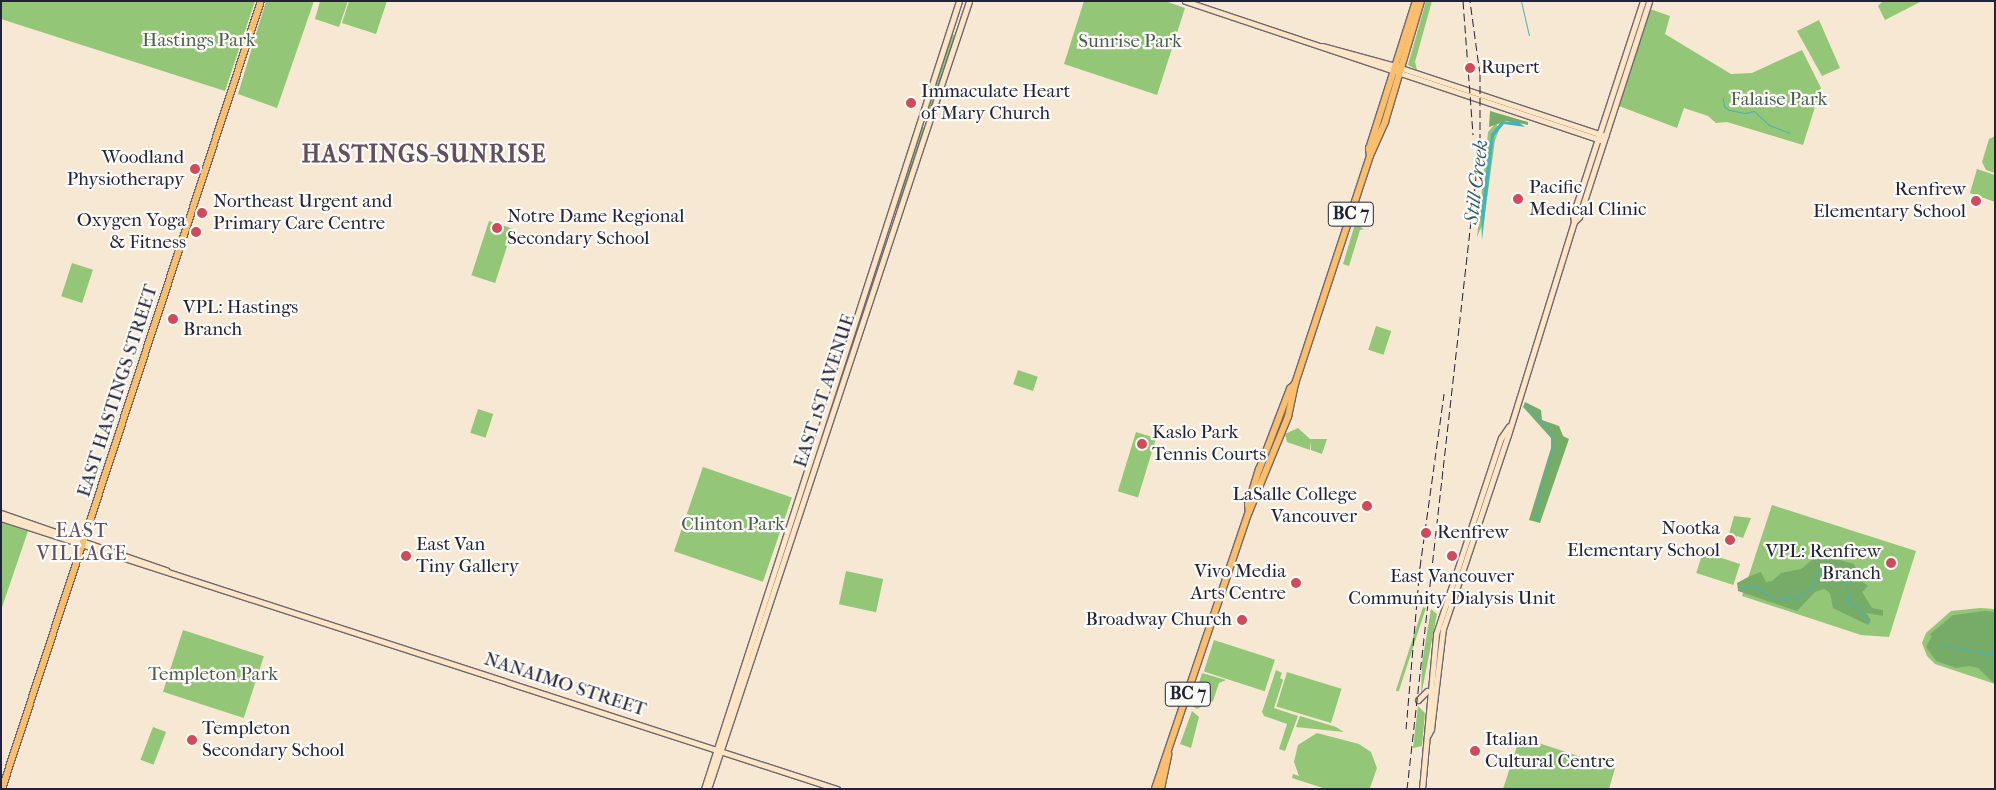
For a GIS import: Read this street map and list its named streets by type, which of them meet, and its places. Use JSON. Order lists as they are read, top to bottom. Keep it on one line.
{"streets":{"main road":["BC 7","EAST HASTINGS STREET","EAST 1ST AVENUE","NANAIMO STREET"]},"crossings":[["EAST HASTINGS STREET","NANAIMO STREET"],["EAST 1ST AVENUE","NANAIMO STREET"]],"districts":["HASTINGS-SUNRISE","EAST VILLAGE"],"water":["Still Creek"],"parks":["Hastings Park","Sunrise Park","Falaise Park","Clinton Park","Templeton Park"],"places":["Rupert","Immaculate Heart of Mary Church","Woodland Physiotherapy","Pacific Medical Clinic","Renfrew Elementary School","Northeast Urgent and Primary Care Centre","Notre Dame Regional Secondary School","Oxygen Yoga & Fitness","VPL: Hastings Branch","Kaslo Park Tennis Courts","LaSalle College Vancouver","Renfrew","Nootka Elementary School","East Van Tiny Gallery","East Vancouver Community Dialysis Unit","VPL: Renfrew Branch","Vivo Media Arts Centre","Broadway Church","Templeton Secondary School","Italian Cultural Centre"]}
